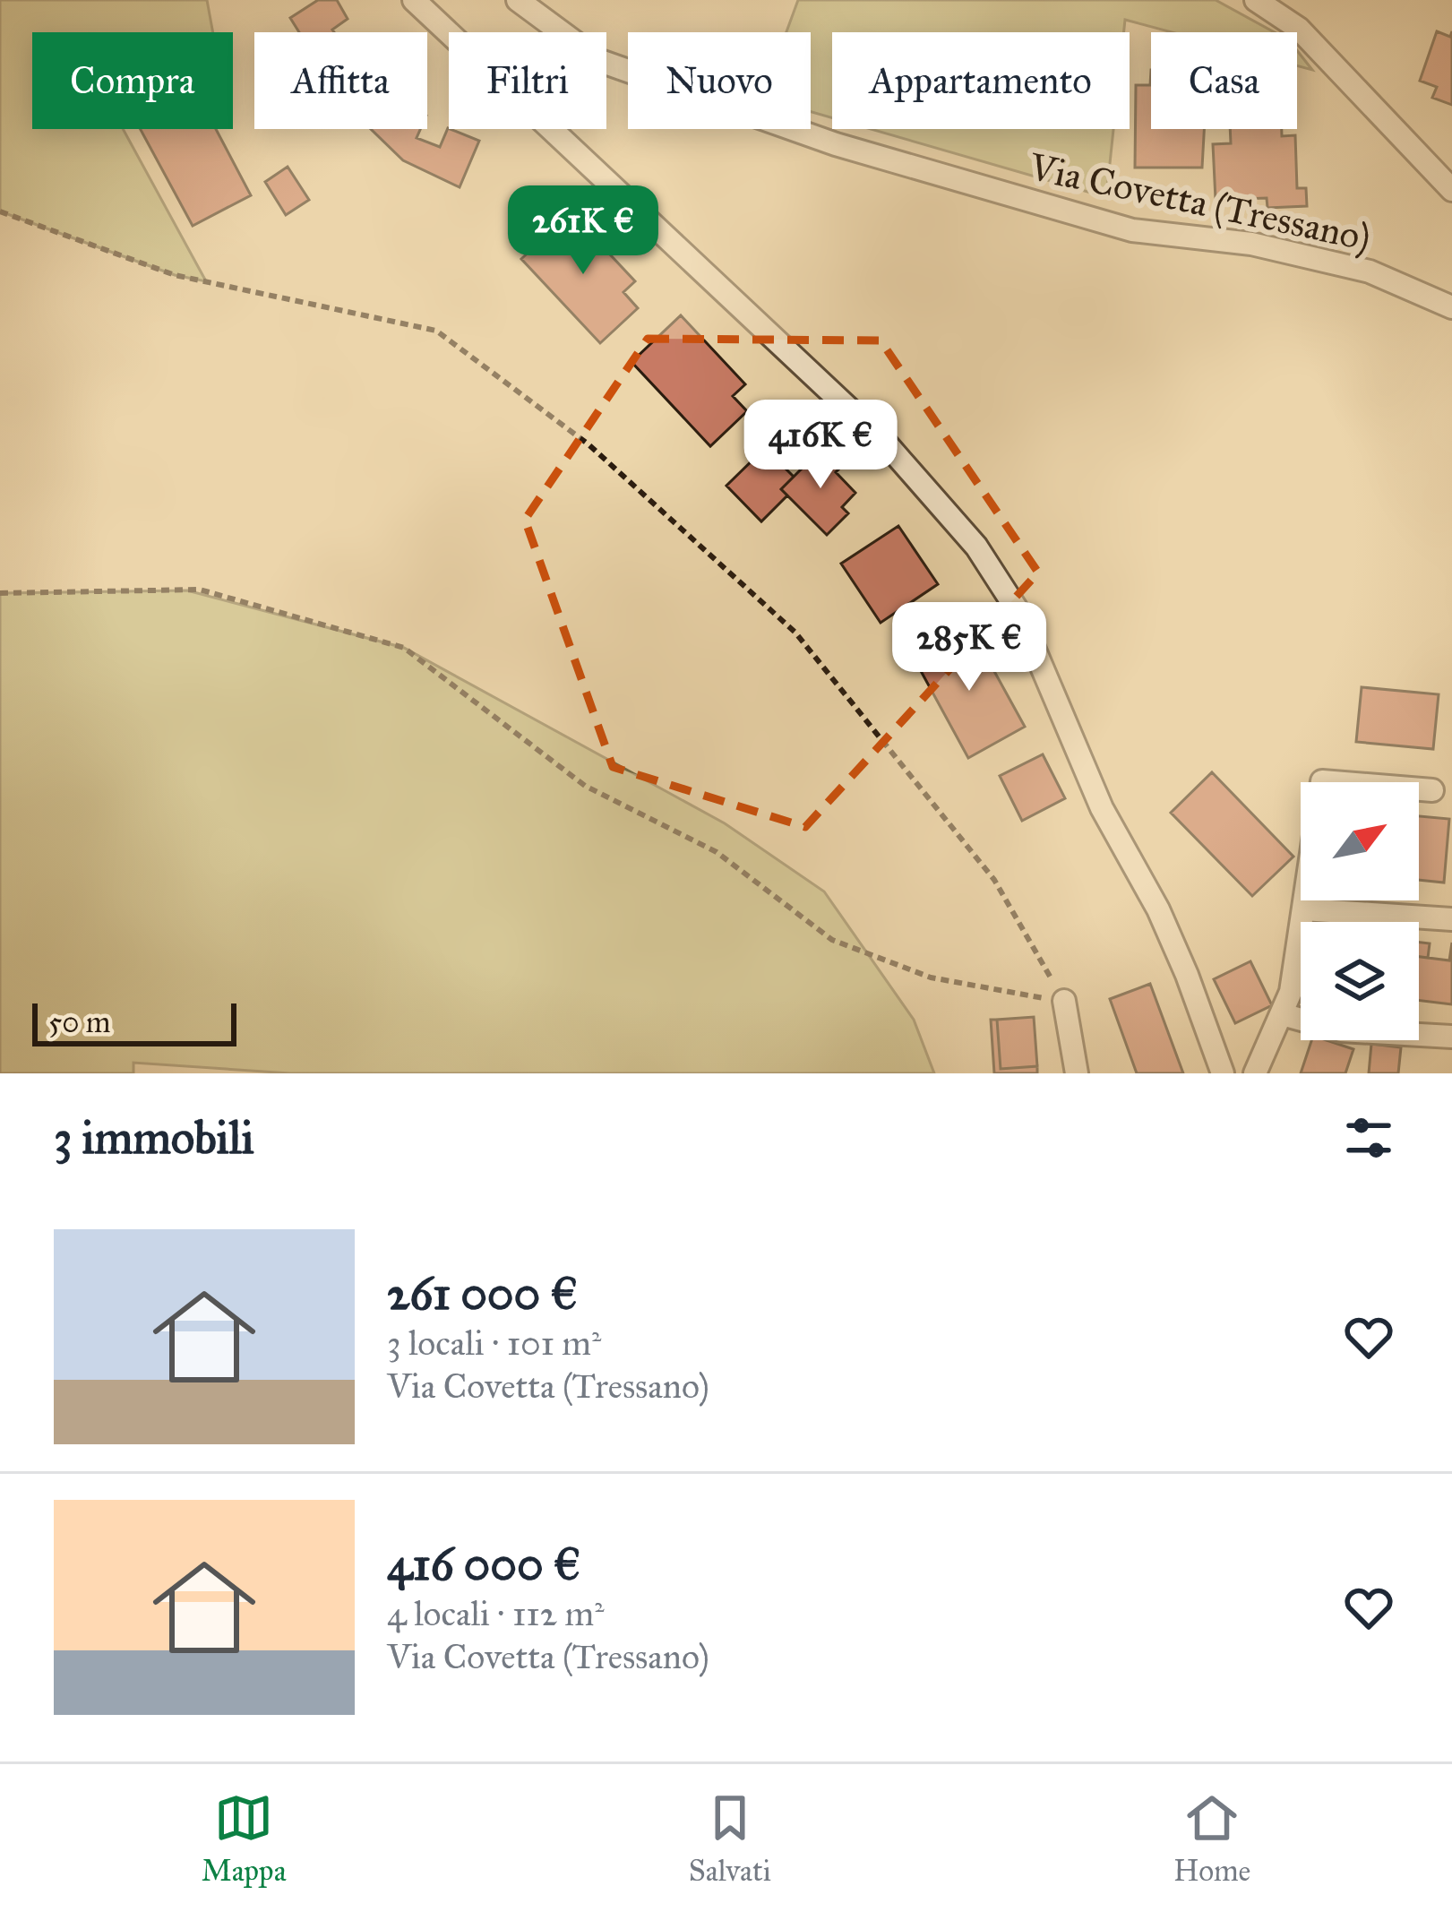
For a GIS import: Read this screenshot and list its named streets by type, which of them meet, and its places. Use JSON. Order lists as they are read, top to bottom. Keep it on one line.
{"streets":{"street":["Via Covetta (Tressano)"]},"scale_bar":"50 m","north":"top right","page":{"chip":["Compra","Affitta","Filtri","Nuovo","Appartamento","Casa"],"price":["261K €","416K €","285K €"],"scale":"50 m","heading":"3 immobili","list":[{"name":"261 000 €","note":"3 locali · 101 m² · Via Covetta (Tressano)"},{"name":"416 000 €","note":"4 locali · 112 m² · Via Covetta (Tressano)"}],"tabs":["Mappa","Salvati","Home"]}}
